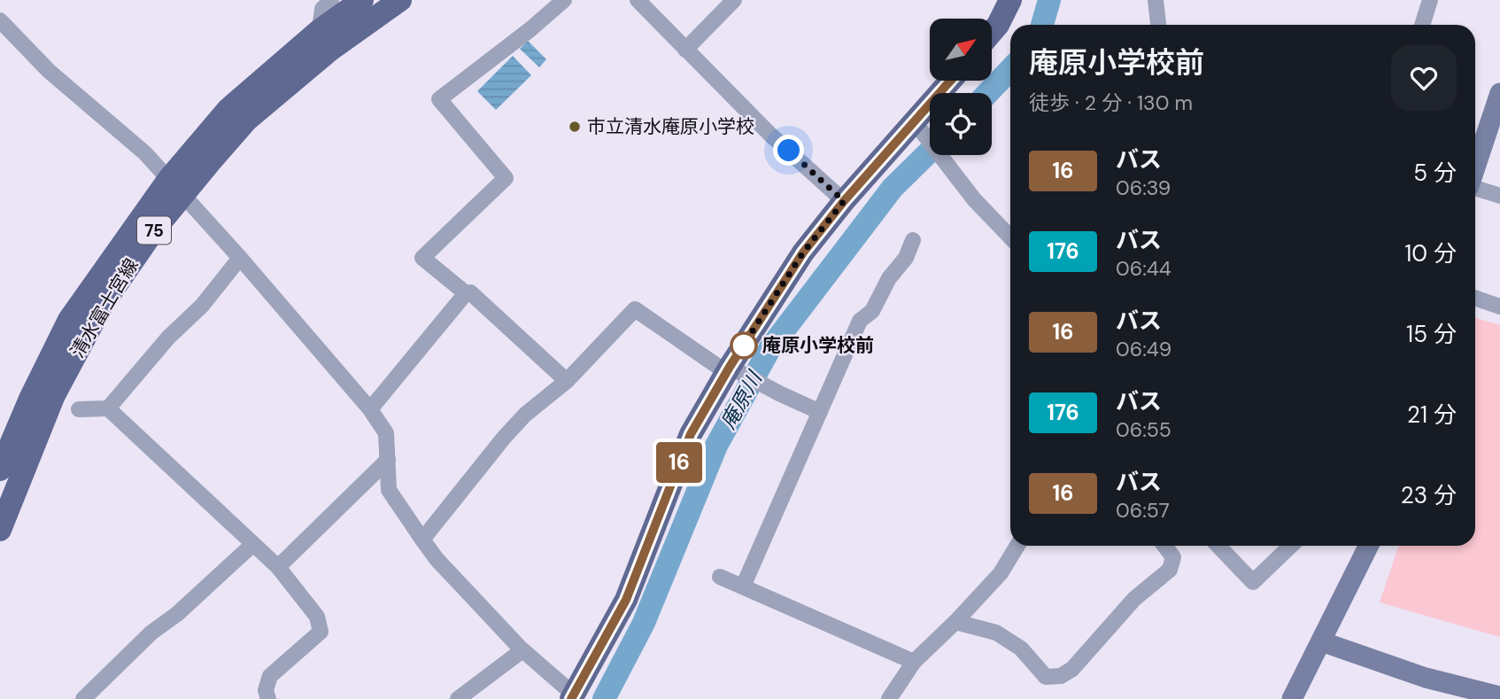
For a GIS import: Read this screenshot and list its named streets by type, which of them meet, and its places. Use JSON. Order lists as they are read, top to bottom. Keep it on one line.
{"streets":{"main road":["75","清水富士宮線"]},"water":["庵原川"],"places":["市立清水庵原小学校","庵原小学校前"],"lines":["bus line 16"],"north":"top right","page":{"on_map":"16","heading":["庵原小学校前","徒歩 · 2 分 · 130 m"],"list":[{"mark":"16","name":"バス","note":"06:39","value":"5 分"},{"mark":"176","name":"バス","note":"06:44","value":"10 分"},{"mark":"16","name":"バス","note":"06:49","value":"15 分"},{"mark":"176","name":"バス","note":"06:55","value":"21 分"},{"mark":"16","name":"バス","note":"06:57","value":"23 分"}]}}
